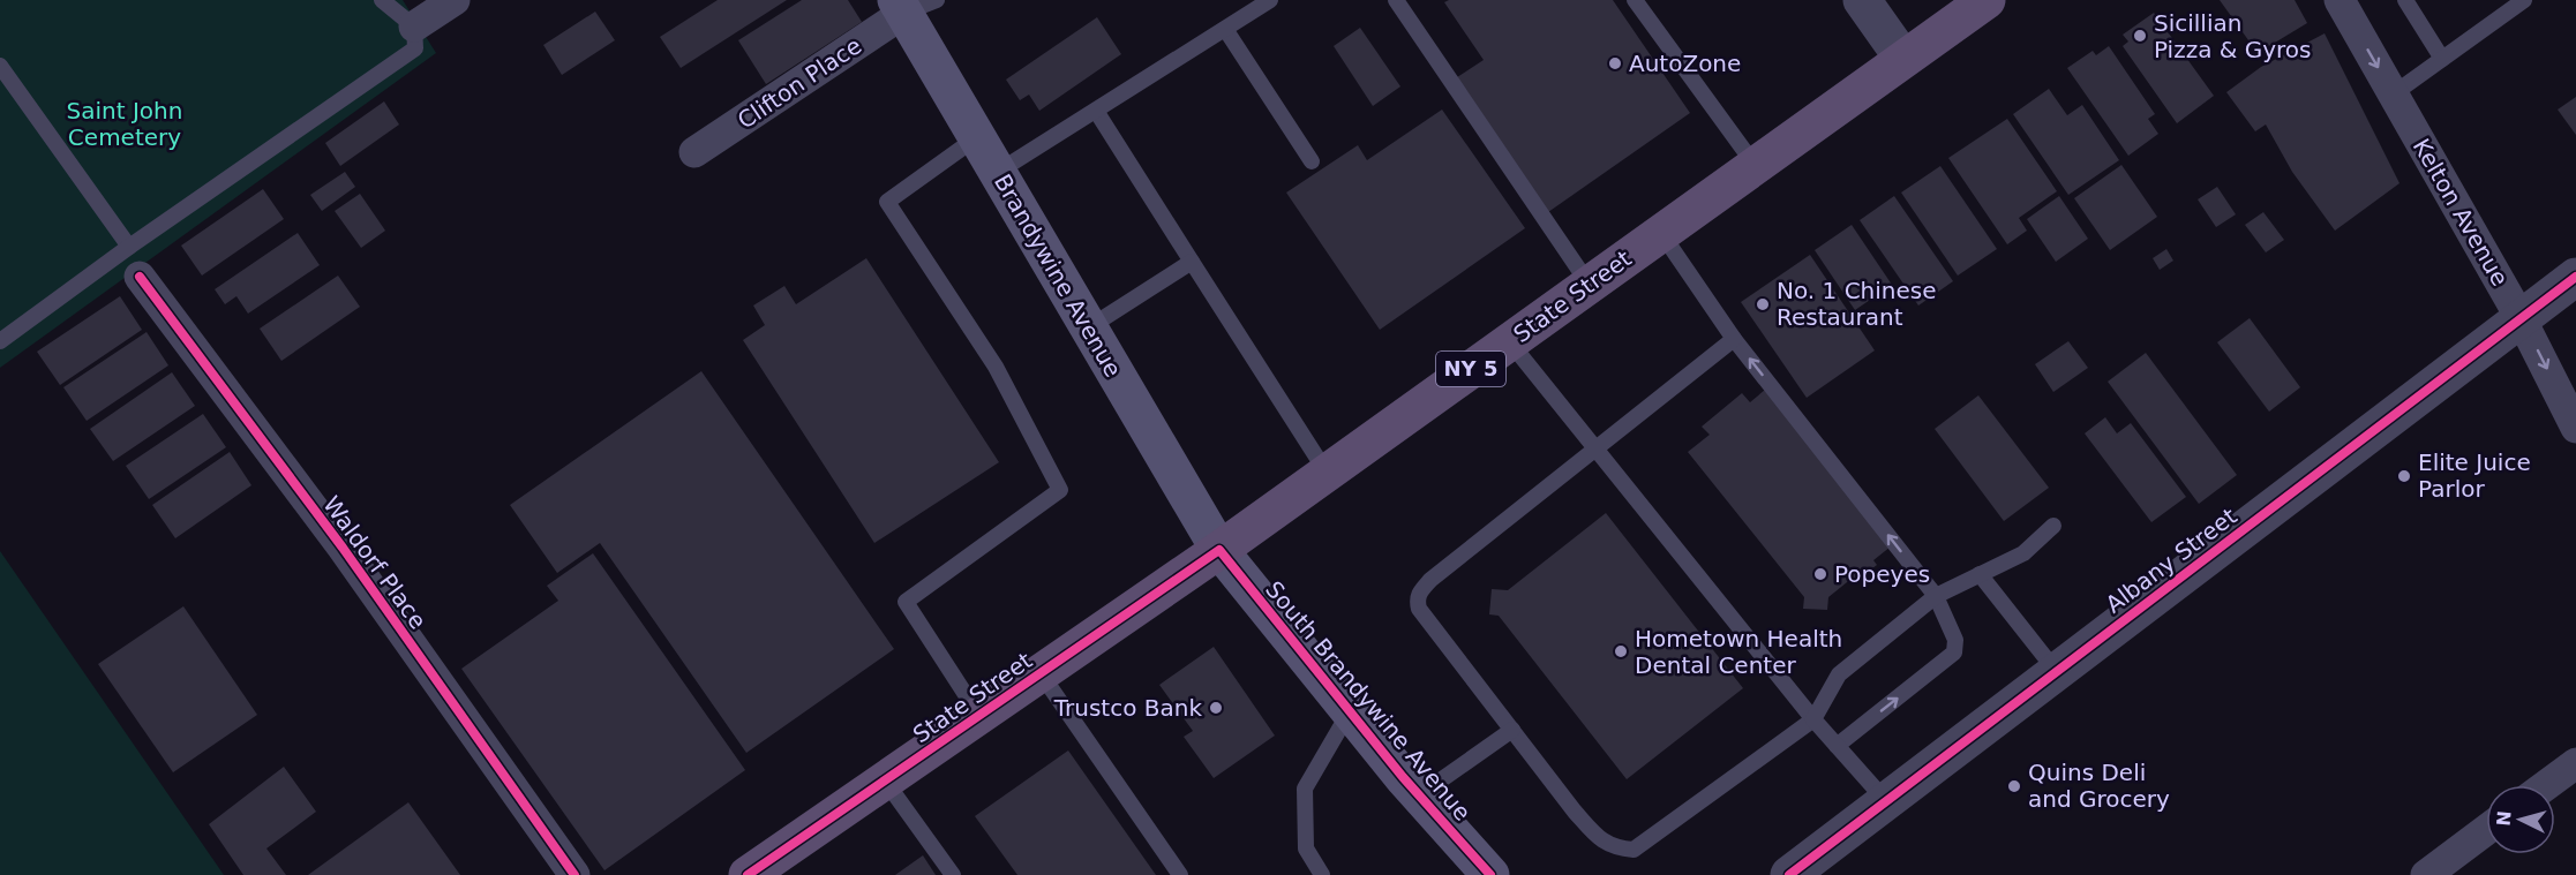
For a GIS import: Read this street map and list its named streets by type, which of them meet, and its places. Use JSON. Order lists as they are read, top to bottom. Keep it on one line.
{"streets":{"main road":["Brandywine Avenue","State Street","NY 5","South Brandywine Avenue"],"street":["Clifton Place","Kelton Avenue","Albany Street","Waldorf Place"]},"crossings":[["Clifton Place","Brandywine Avenue"],["Kelton Avenue","Albany Street"],["Brandywine Avenue","State Street"],["Brandywine Avenue","South Brandywine Avenue"],["State Street","South Brandywine Avenue"]],"one_way":["Kelton Avenue"],"parks":["Saint John Cemetery"],"places":["Sicillian Pizza & Gyros","AutoZone","No. 1 Chinese Restaurant","Elite Juice Parlor","Popeyes","Hometown Health Dental Center","Trustco Bank","Quins Deli and Grocery"],"north":"left"}
